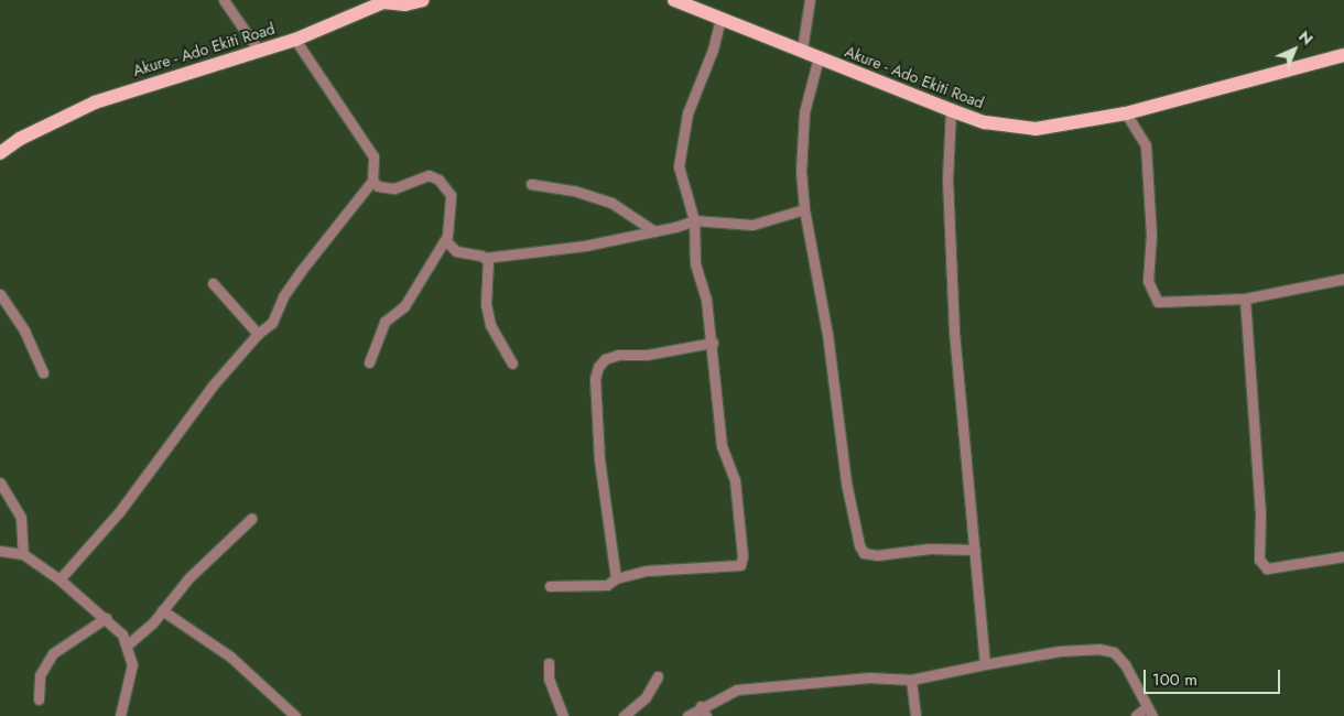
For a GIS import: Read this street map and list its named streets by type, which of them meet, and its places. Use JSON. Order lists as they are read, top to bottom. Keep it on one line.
{"streets":{"main road":["Akure - Ado Ekiti Road"]},"scale_bar":"100 m","north":"top right"}
